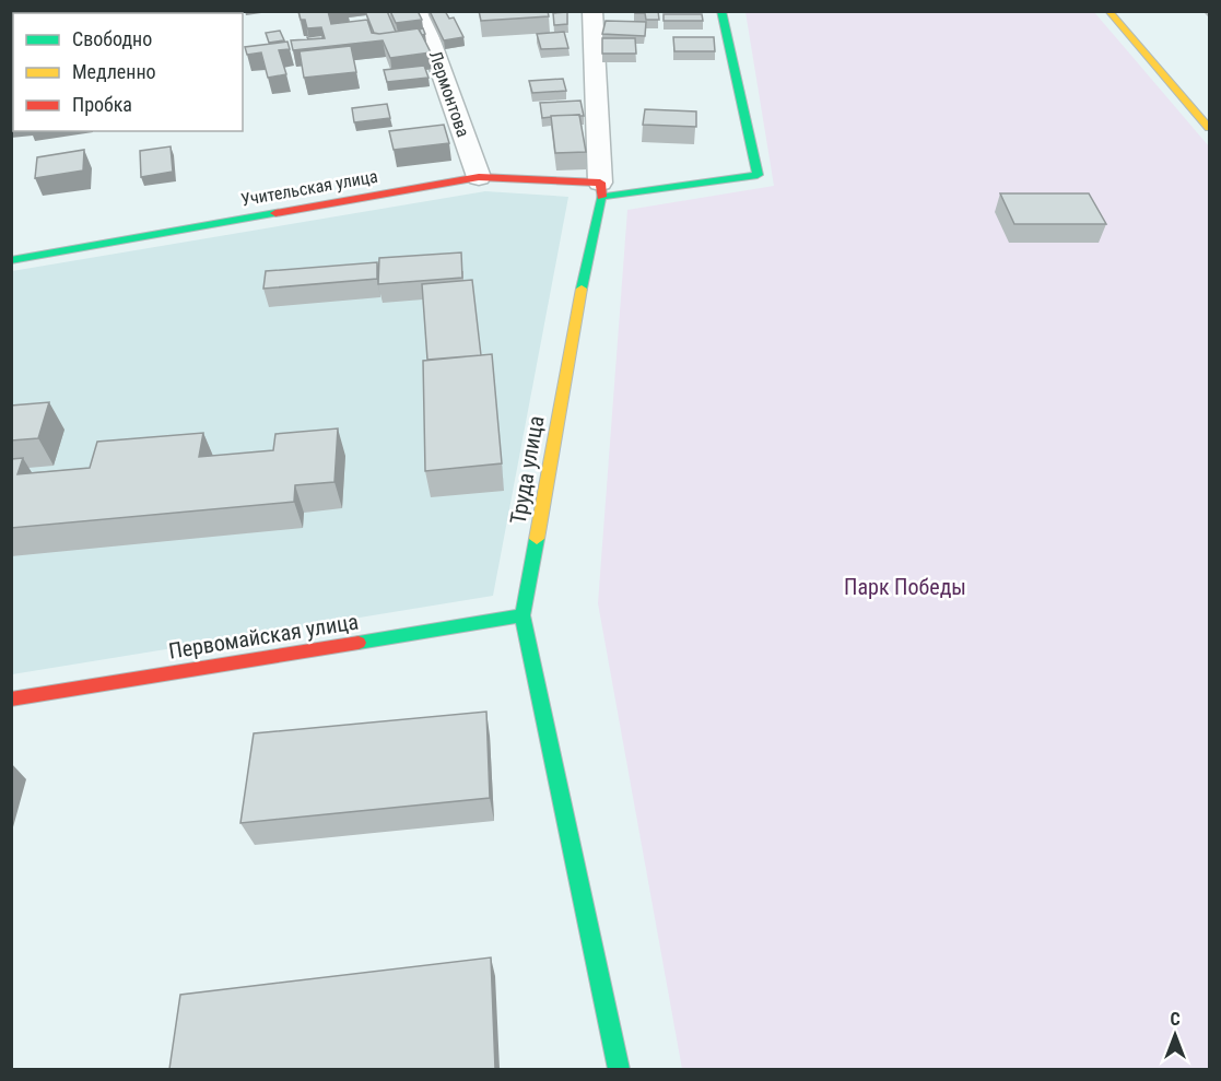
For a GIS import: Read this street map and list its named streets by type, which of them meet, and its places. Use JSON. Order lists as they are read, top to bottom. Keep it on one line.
{"streets":{"street":["Лермонтова","Учительская улица","Труда улица","Первомайская улица"]},"crossings":[["Лермонтова","Учительская улица"],["Учительская улица","Труда улица"],["Труда улица","Первомайская улица"]],"parks":["Парк Победы"],"legend":["Свободно","Медленно","Пробка"],"north":"top"}
